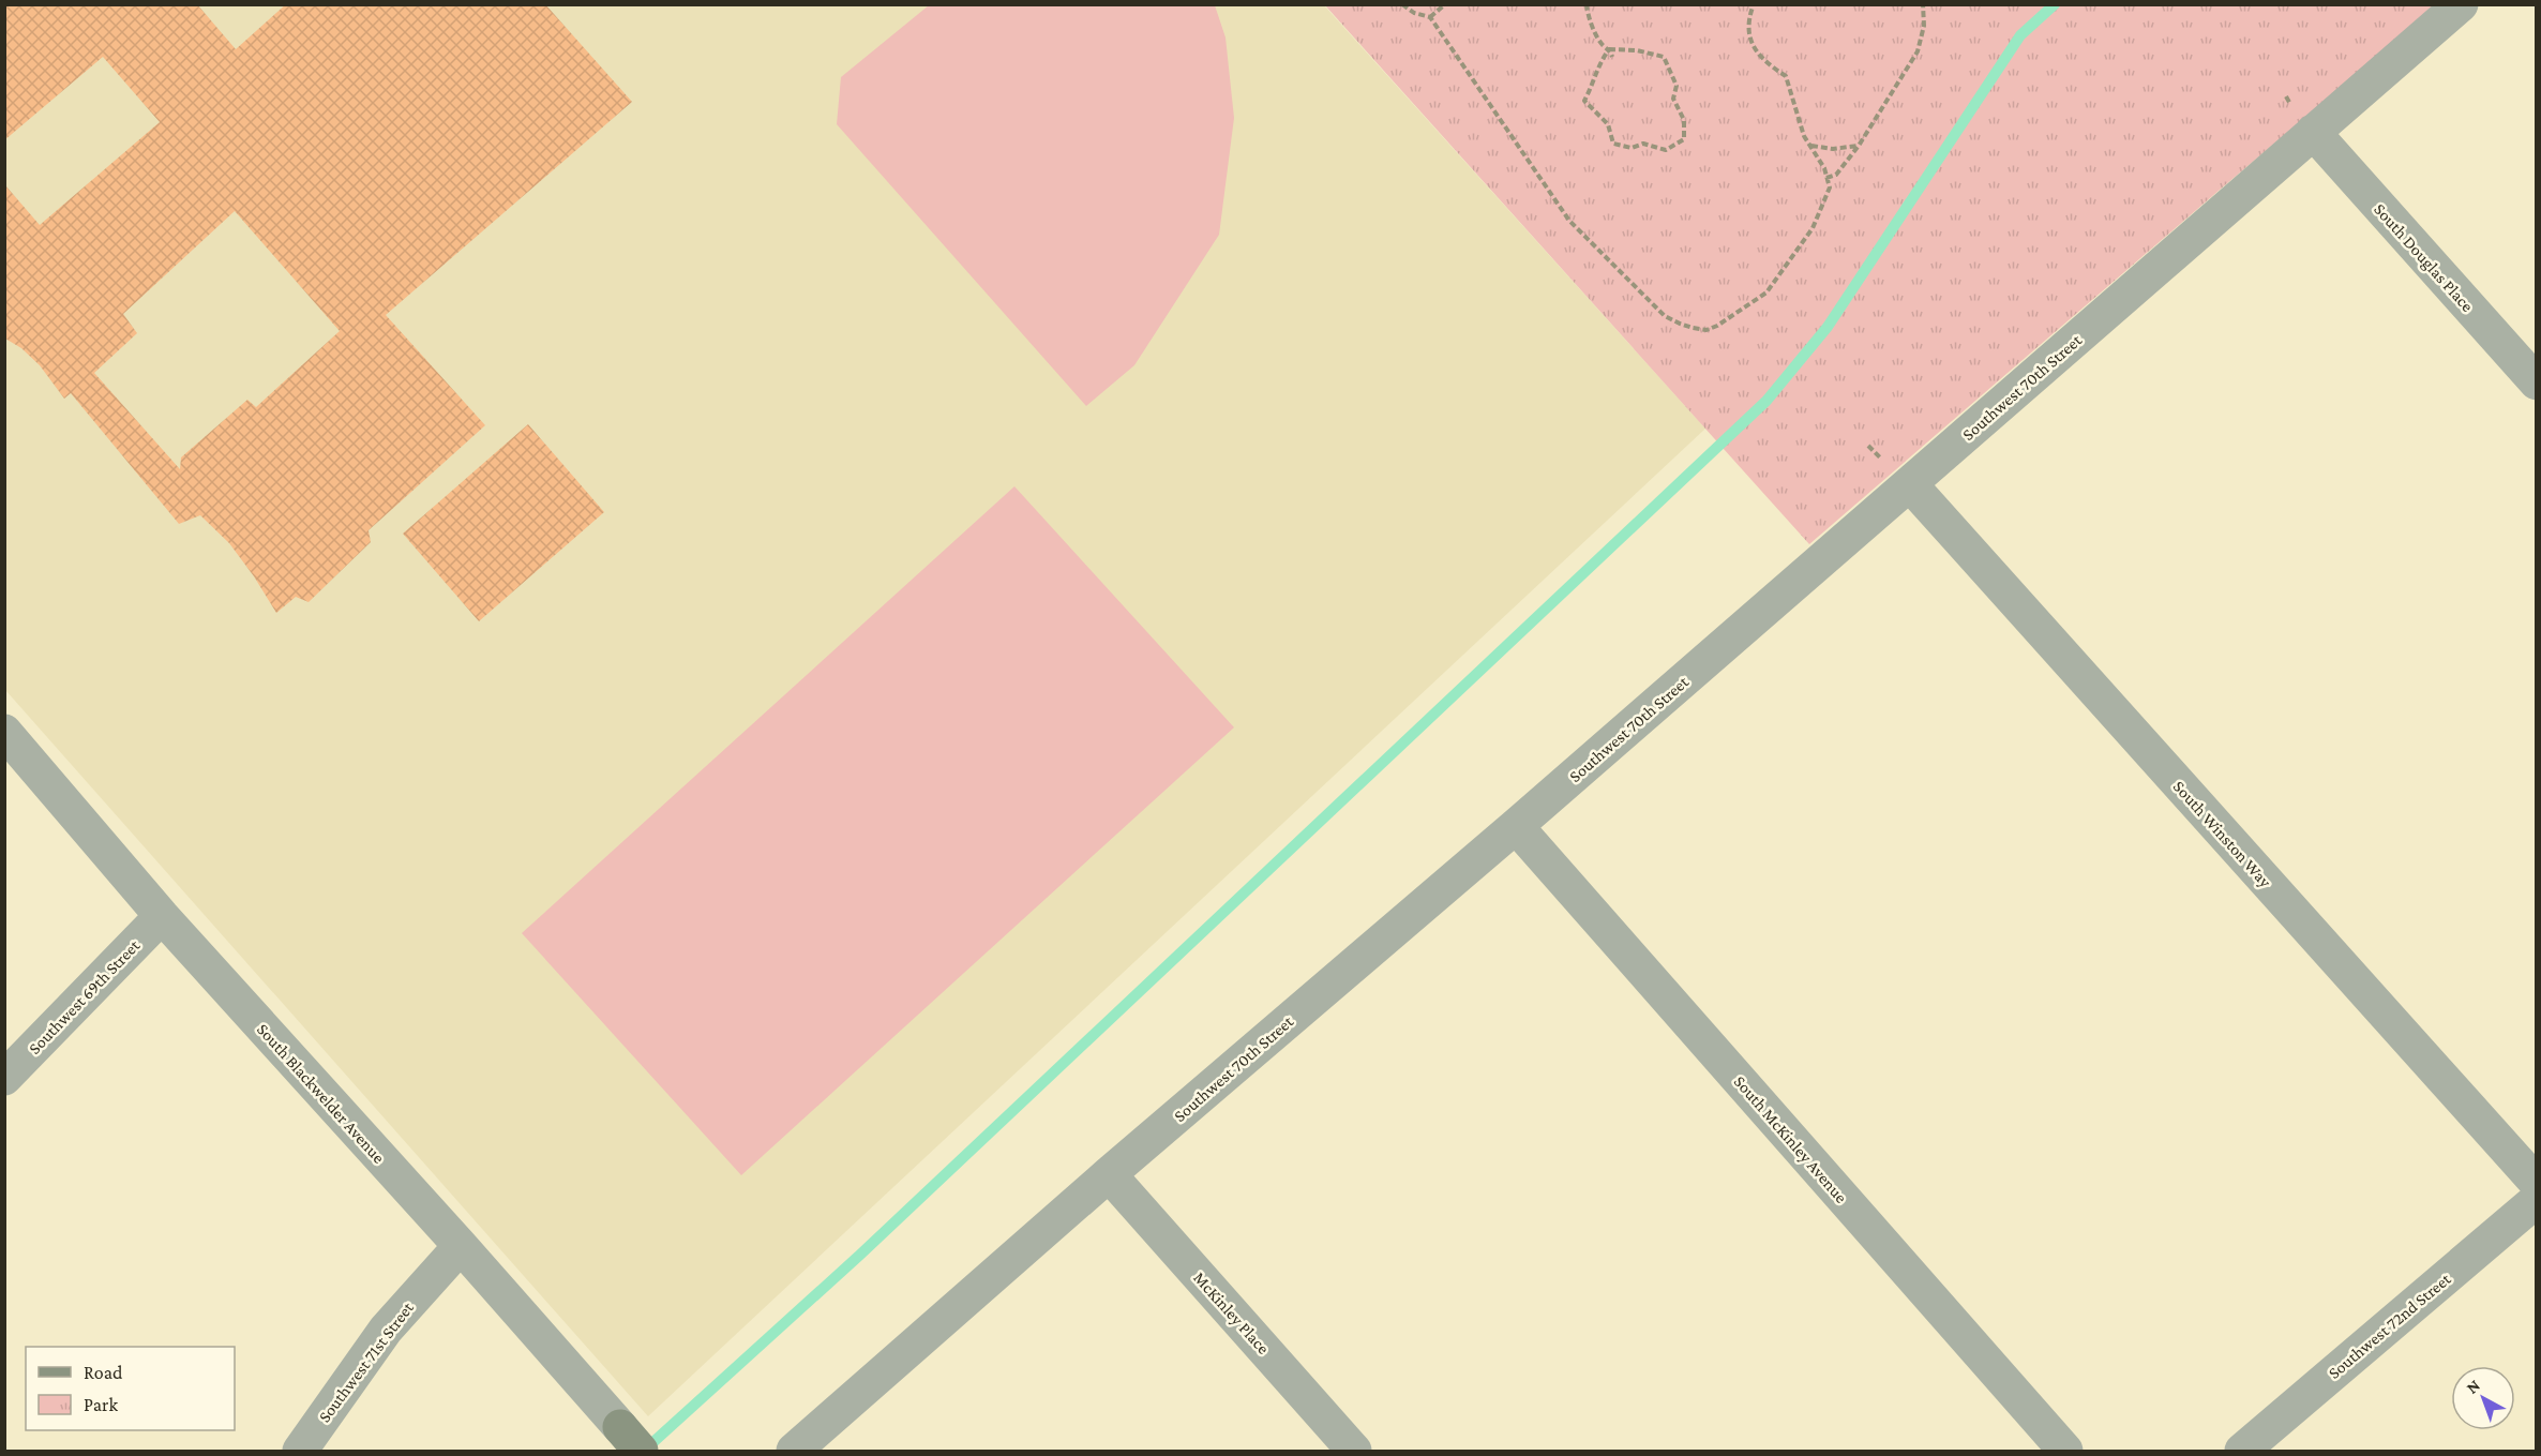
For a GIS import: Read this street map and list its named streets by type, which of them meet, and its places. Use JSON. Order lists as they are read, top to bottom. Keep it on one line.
{"streets":{"street":["South Douglas Place","Southwest 70th Street","South Winston Way","Southwest 69th Street","South Blackwelder Avenue","South McKinley Avenue","McKinley Place","Southwest 72nd Street","Southwest 71st Street"]},"crossings":[["South Douglas Place","Southwest 70th Street"],["Southwest 70th Street","South Winston Way"],["Southwest 70th Street","South McKinley Avenue"],["Southwest 70th Street","McKinley Place"],["Southwest 69th Street","South Blackwelder Avenue"],["South Blackwelder Avenue","Southwest 71st Street"]],"legend":["Road","Park"],"north":"top left"}
